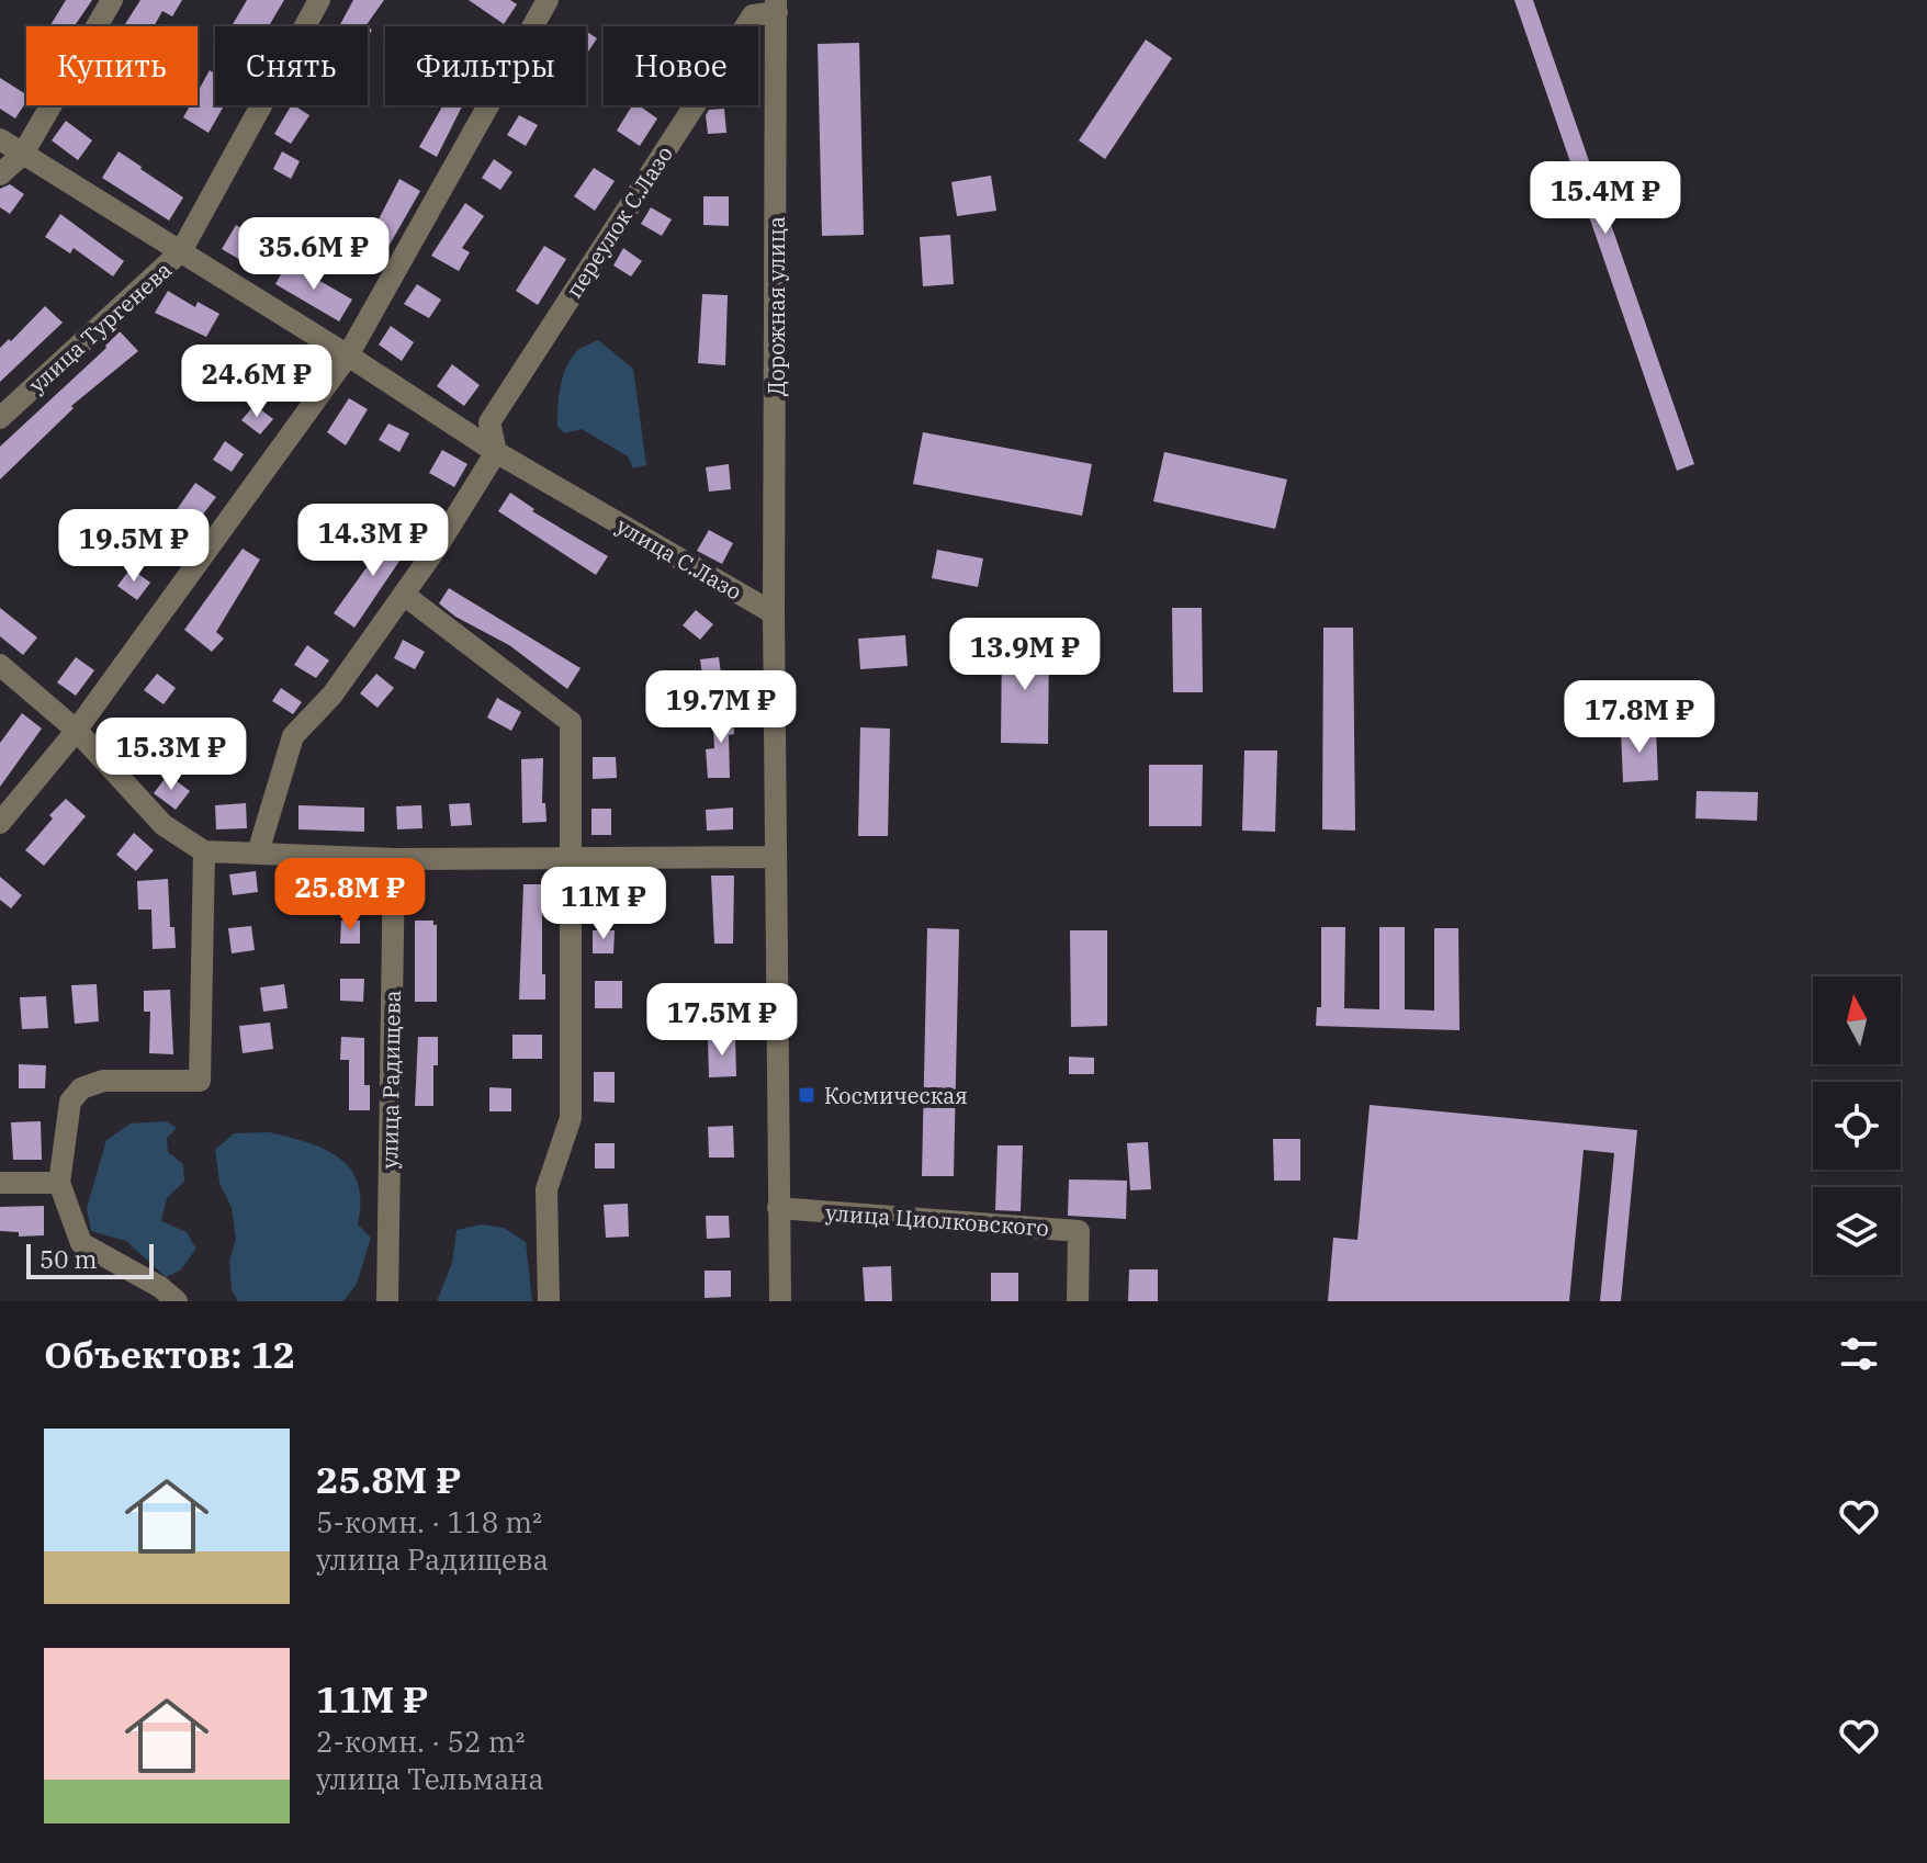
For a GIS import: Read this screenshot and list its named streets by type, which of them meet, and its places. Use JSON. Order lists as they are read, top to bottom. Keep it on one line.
{"streets":{"street":["переулок С.Лазо","Дорожная улица","улица Тургенева","улица С.Лазо","улица Радищева","улица Циолковского"]},"crossings":[["переулок С.Лазо","Дорожная улица"],["переулок С.Лазо","улица С.Лазо"],["Дорожная улица","улица С.Лазо"],["улица Тургенева","улица С.Лазо"]],"places":{"transit":["Космическая"]},"scale_bar":"50 m","north":"top","page":{"chip":["Купить","Снять","Фильтры","Новое"],"price":["15.4M ₽","35.6M ₽","24.6M ₽","14.3M ₽","19.5M ₽","13.9M ₽","19.7M ₽","17.8M ₽","15.3M ₽","25.8M ₽","11M ₽","17.5M ₽"],"scale":"50 m","heading":"Объектов: 12","list":[{"name":"25.8M ₽","note":"5-комн. · 118 m² · улица Радищева"},{"name":"11M ₽","note":"2-комн. · 52 m² · улица Тельмана"}]}}
